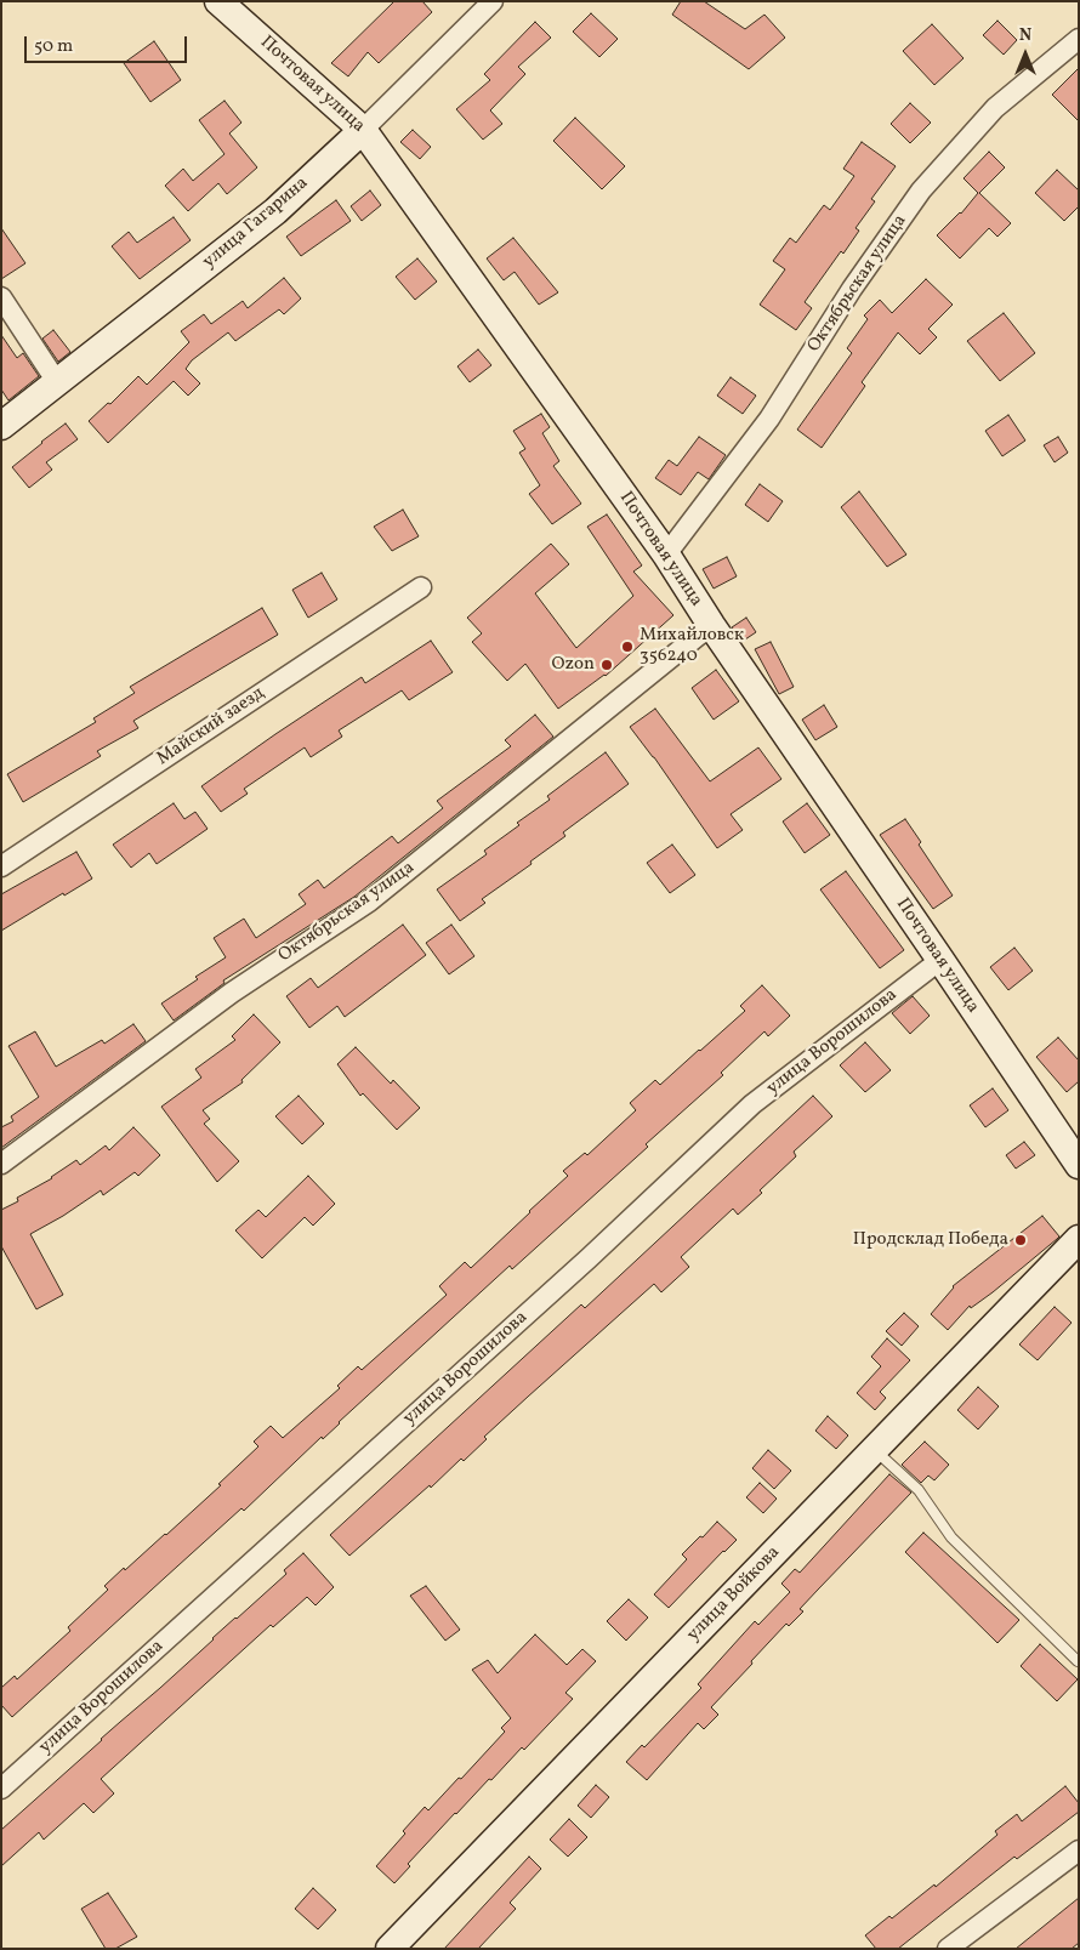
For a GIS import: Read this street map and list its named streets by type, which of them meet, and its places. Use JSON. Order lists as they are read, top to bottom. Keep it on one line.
{"streets":{"main road":["Почтовая улица","улица Гагарина","улица Войкова"],"street":["Октябрьская улица","Майский заезд","улица Ворошилова"]},"crossings":[["Почтовая улица","улица Гагарина"],["Почтовая улица","Октябрьская улица"],["Почтовая улица","улица Ворошилова"]],"places":["Михайловск 356240","Ozon","Продсклад Победа"],"scale_bar":"50 m","north":"top"}
